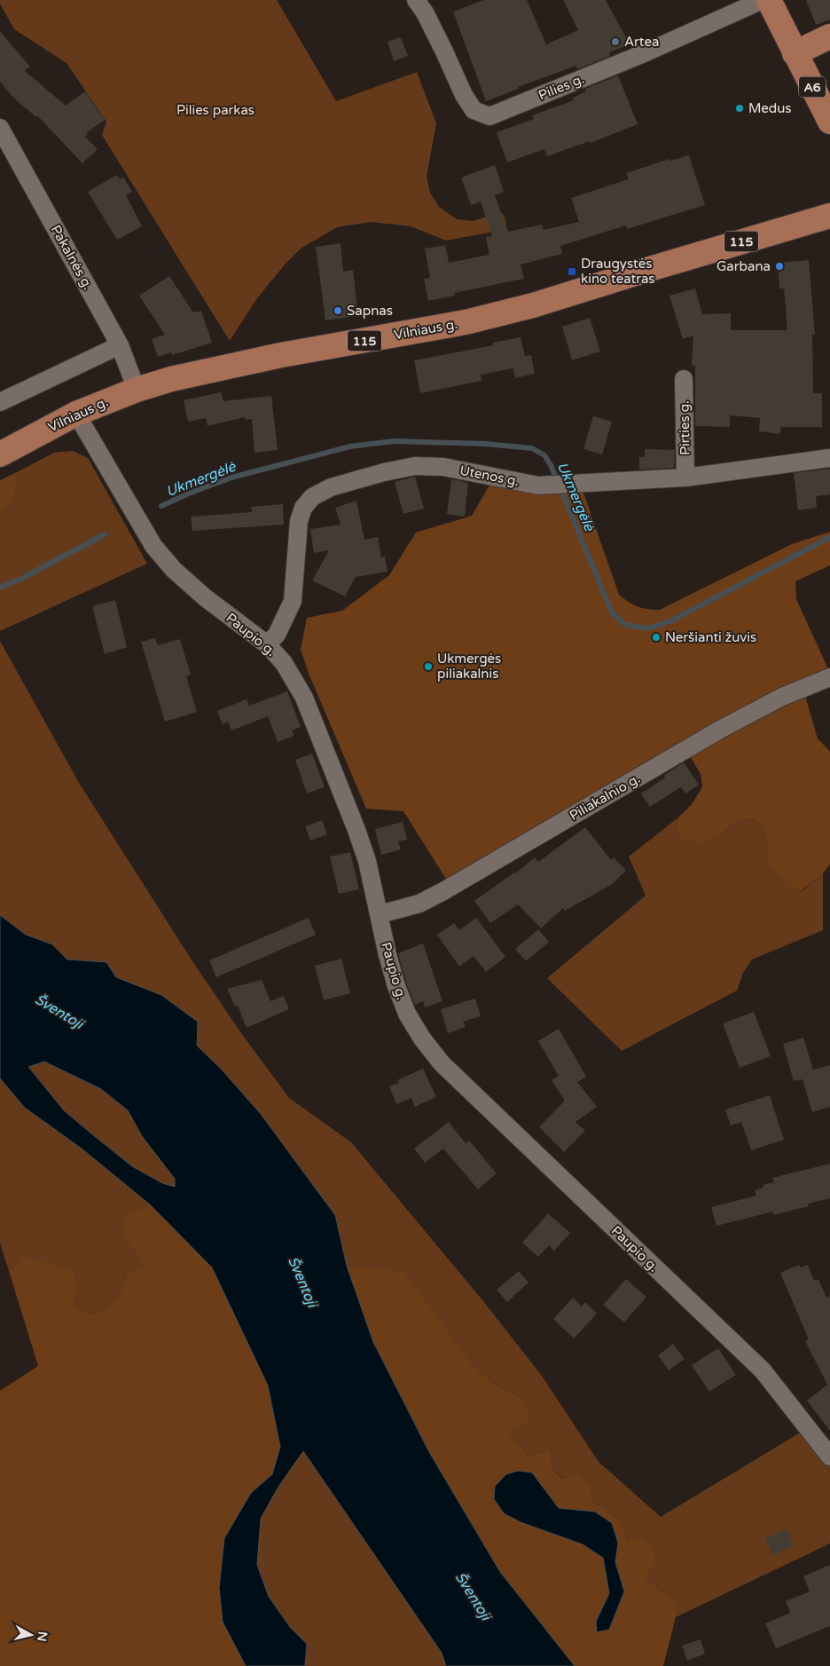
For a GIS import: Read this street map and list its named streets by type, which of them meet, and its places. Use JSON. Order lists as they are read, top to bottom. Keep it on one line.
{"streets":{"main road":["A6","115","Vilniaus g."],"street":["Pilies g.","Pakalnės g.","Pirties g.","Utenos g.","Paupio g.","Piliakalnio g."]},"crossings":[["Pakalnės g.","Vilniaus g."],["Vilniaus g.","Paupio g."],["Pirties g.","Utenos g."],["Utenos g.","Paupio g."],["Paupio g.","Piliakalnio g."]],"water":["Ukmergėlė","Šventoji"],"parks":["Pilies parkas"],"places":{"other":["Artea","Medus","Garbana","Sapnas","Neršianti žuvis","Ukmergės piliakalnis"],"transit":["Draugystės kino teatras"]},"north":"right"}
